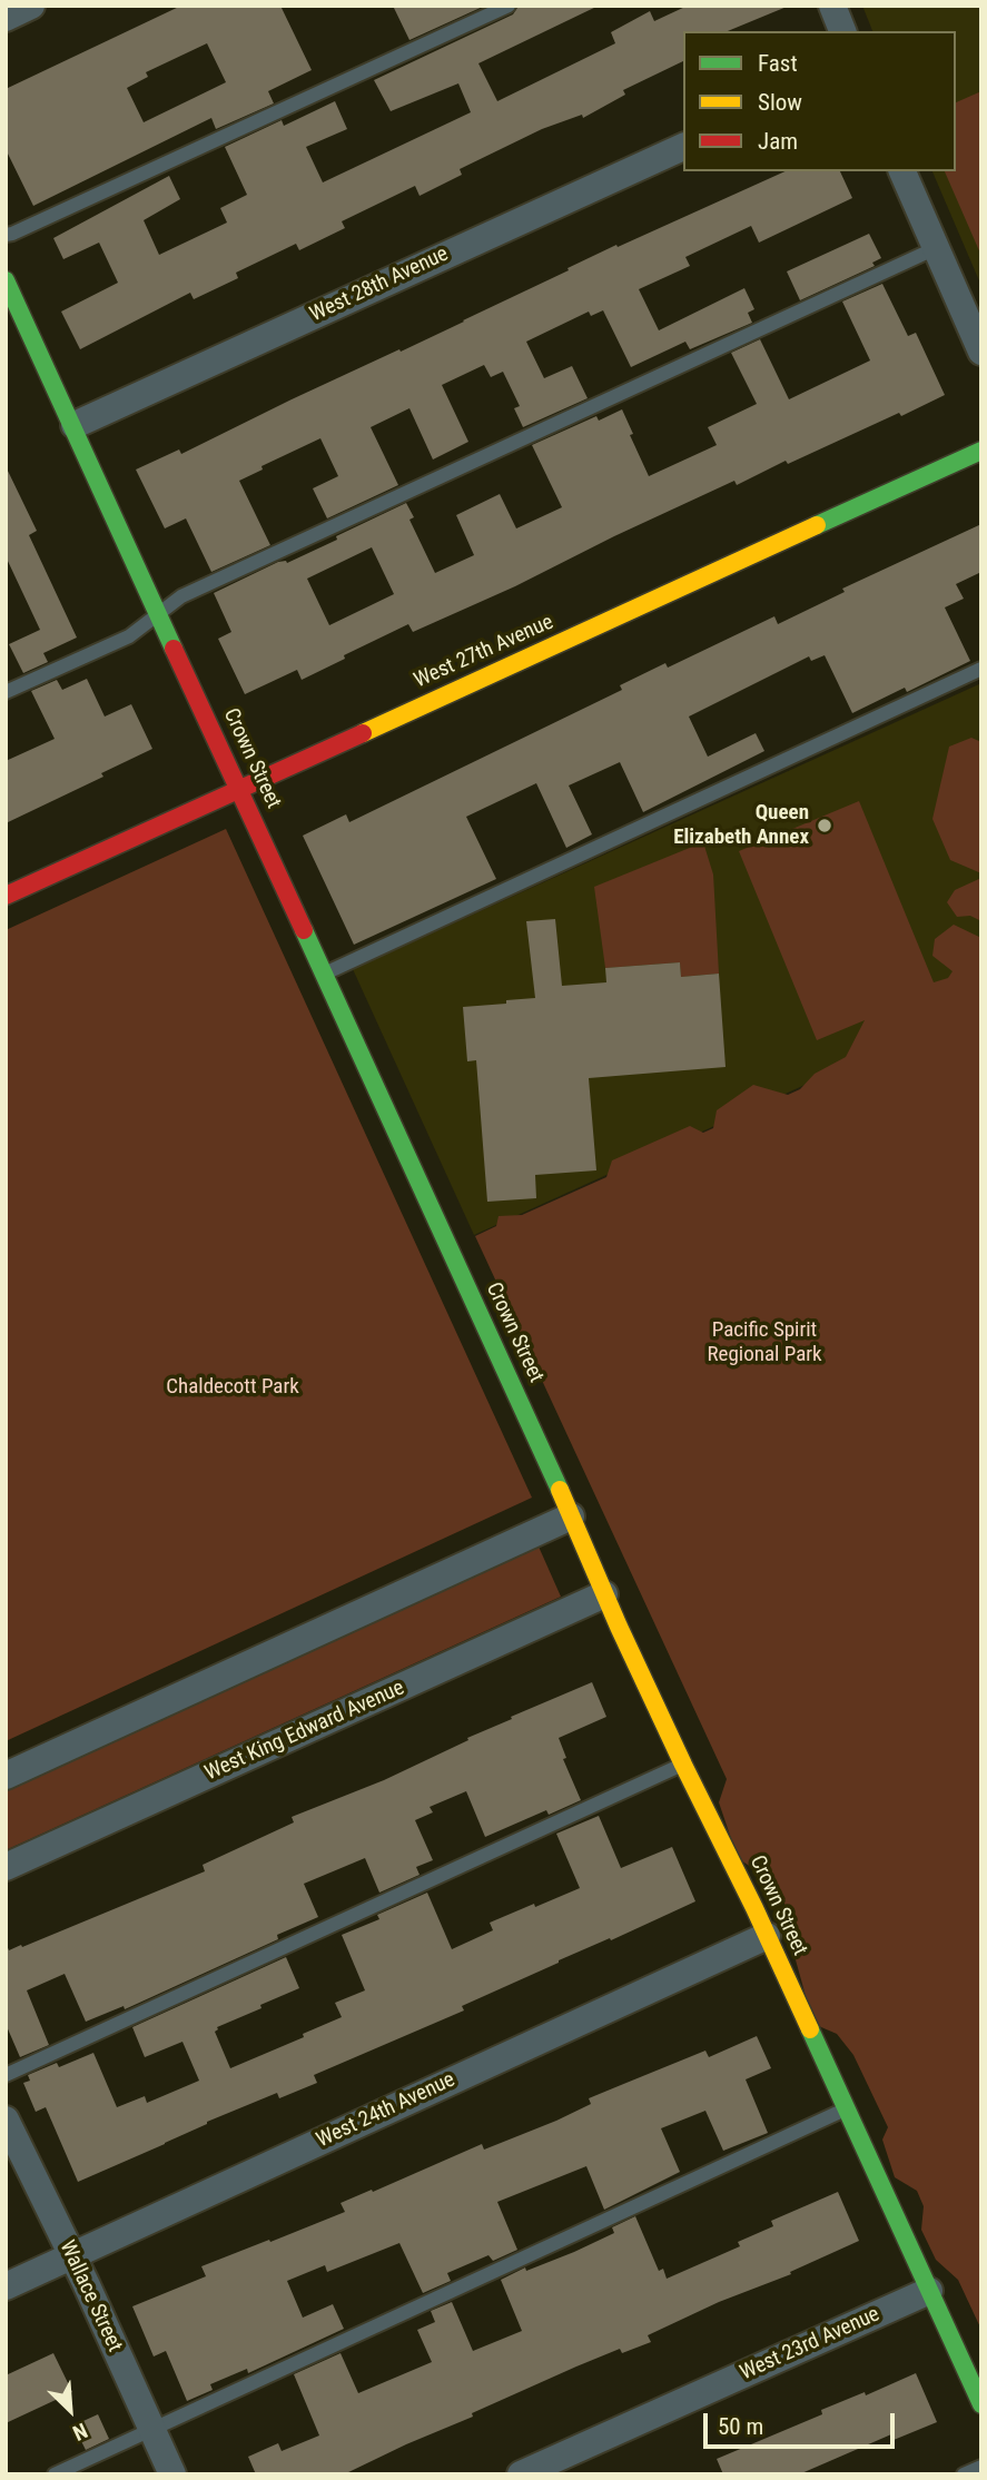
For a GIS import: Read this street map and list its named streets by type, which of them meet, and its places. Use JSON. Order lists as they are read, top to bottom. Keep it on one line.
{"streets":{"street":["West 28th Avenue","West 27th Avenue","Crown Street","West King Edward Avenue","West 24th Avenue","Wallace Street","West 23rd Avenue"]},"crossings":[["West 28th Avenue","Crown Street"],["West 27th Avenue","Crown Street"],["Crown Street","West King Edward Avenue"],["Crown Street","West 24th Avenue"],["Crown Street","West 23rd Avenue"],["West 24th Avenue","Wallace Street"]],"parks":["Pacific Spirit Regional Park","Chaldecott Park"],"places":["Queen Elizabeth Annex"],"legend":["Fast","Slow","Jam"],"scale_bar":"50 m","north":"bottom right"}
